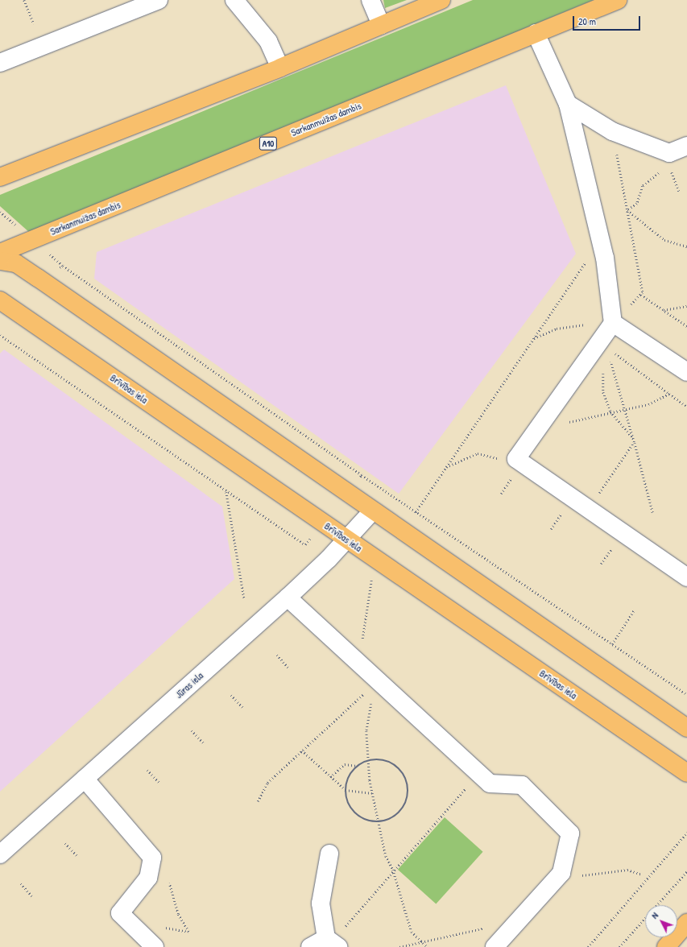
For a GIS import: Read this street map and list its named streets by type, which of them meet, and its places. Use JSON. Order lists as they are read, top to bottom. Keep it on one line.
{"streets":{"main road":["Sarkanmuižas dambis","A10","Brīvības iela"],"street":["Jūras iela"]},"crossings":[["Brīvības iela","Jūras iela"]],"scale_bar":"20 m","north":"top left"}
